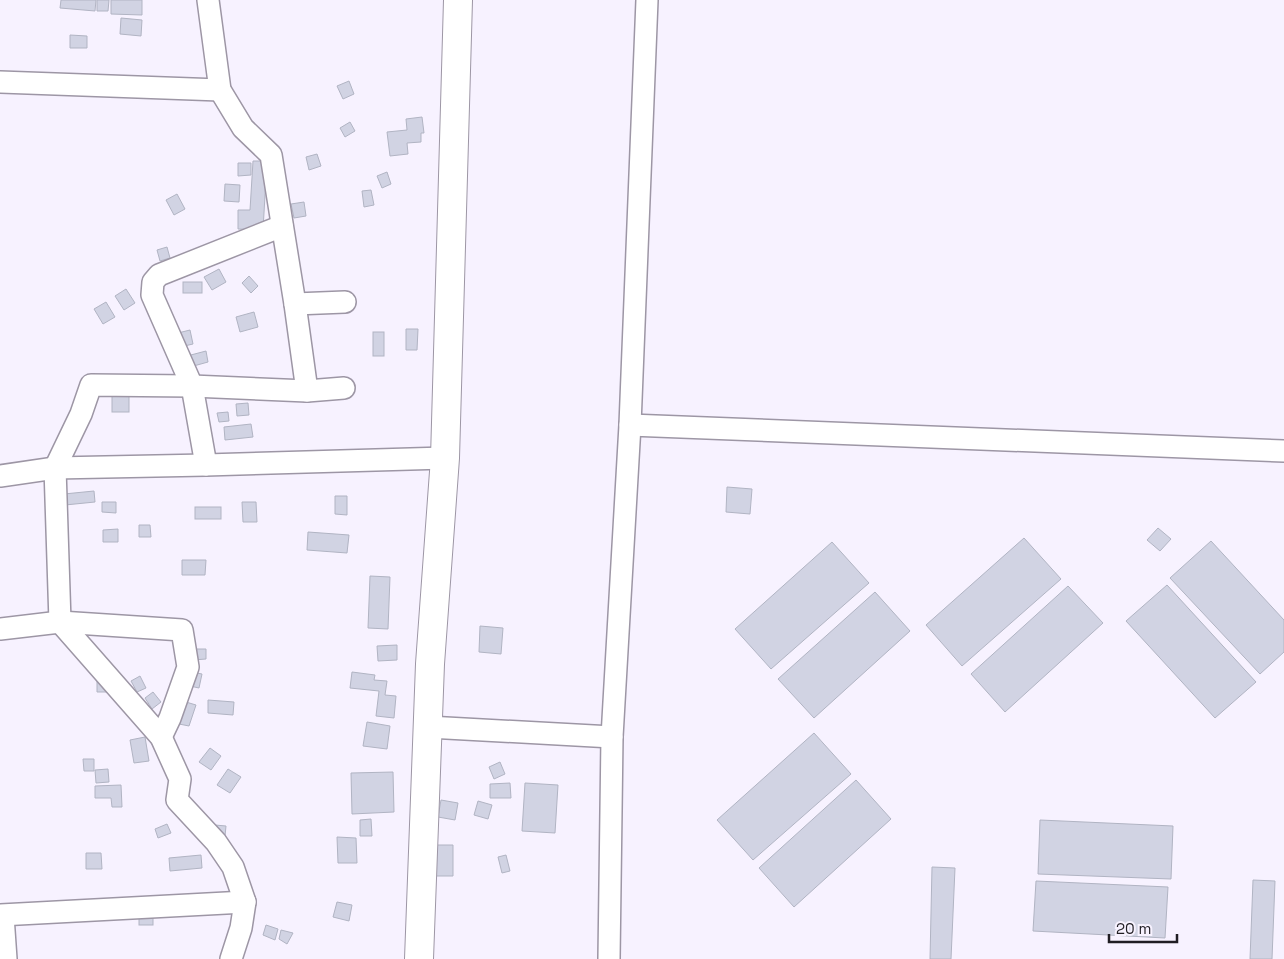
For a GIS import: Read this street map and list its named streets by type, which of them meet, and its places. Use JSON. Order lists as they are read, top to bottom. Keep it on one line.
{"scale_bar":"20 m"}
